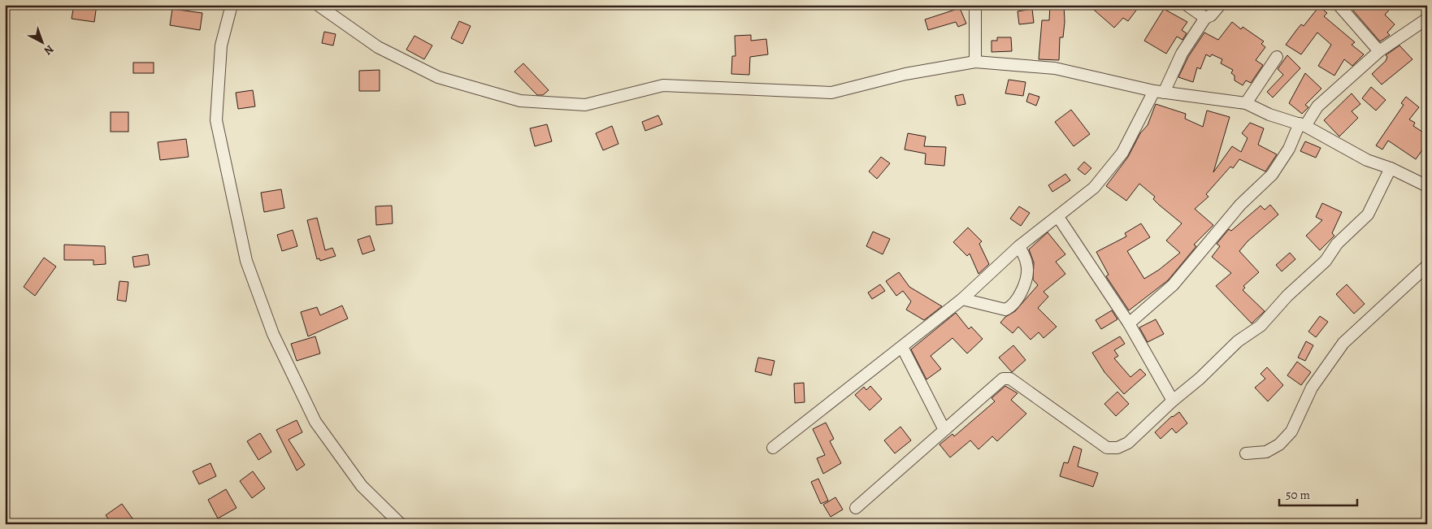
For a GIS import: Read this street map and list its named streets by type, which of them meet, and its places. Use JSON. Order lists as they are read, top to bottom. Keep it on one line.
{"scale_bar":"50 m","north":"bottom right"}
